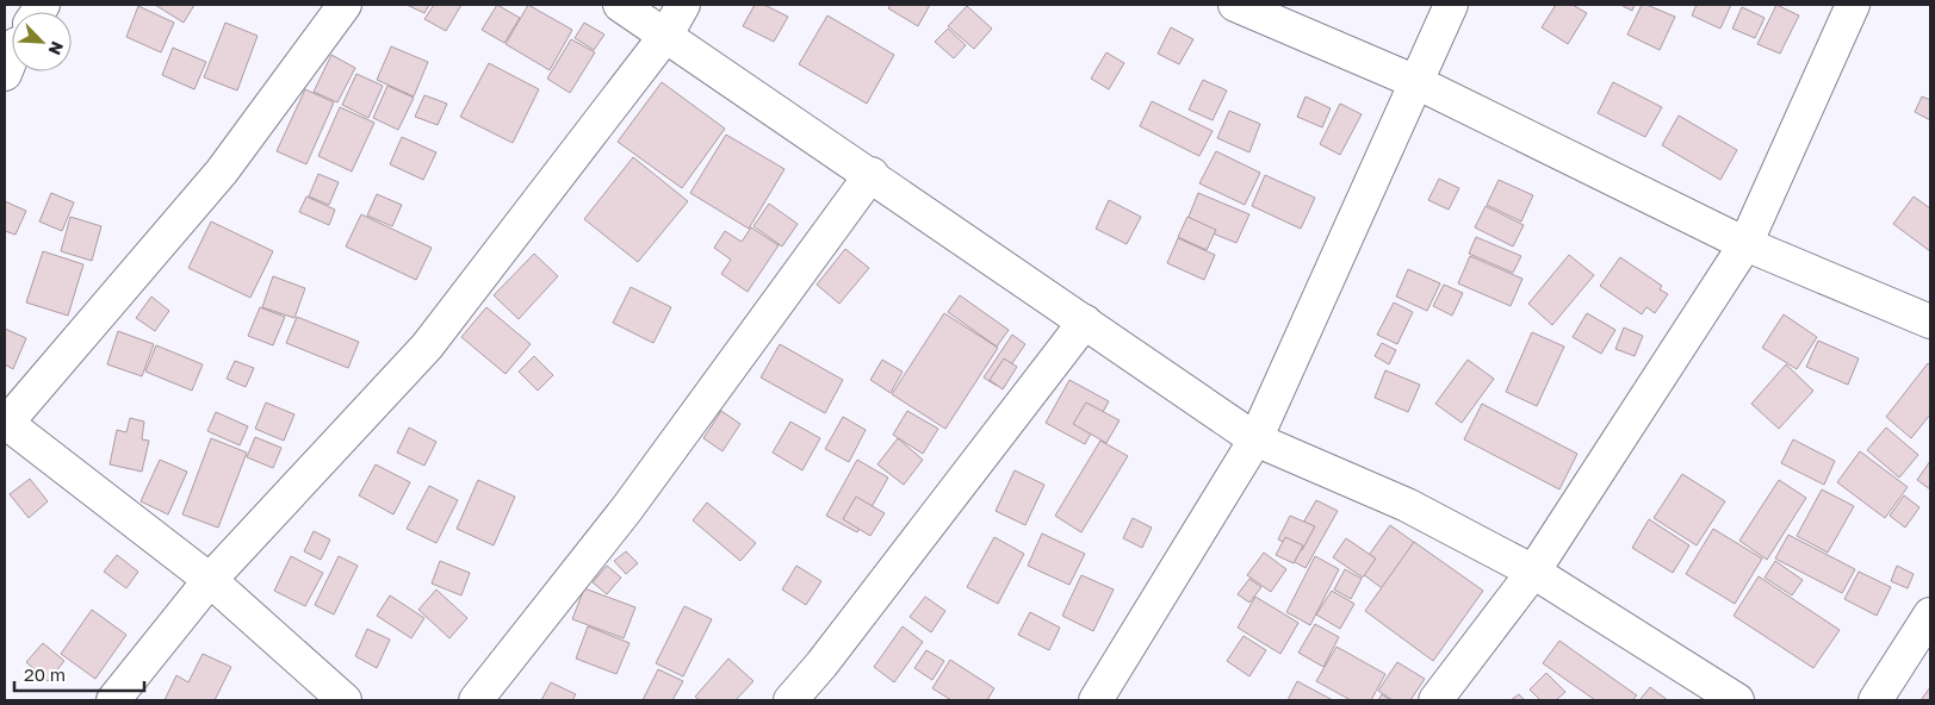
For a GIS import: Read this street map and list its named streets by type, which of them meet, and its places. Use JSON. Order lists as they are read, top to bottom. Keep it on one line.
{"scale_bar":"20 m","north":"bottom right"}
